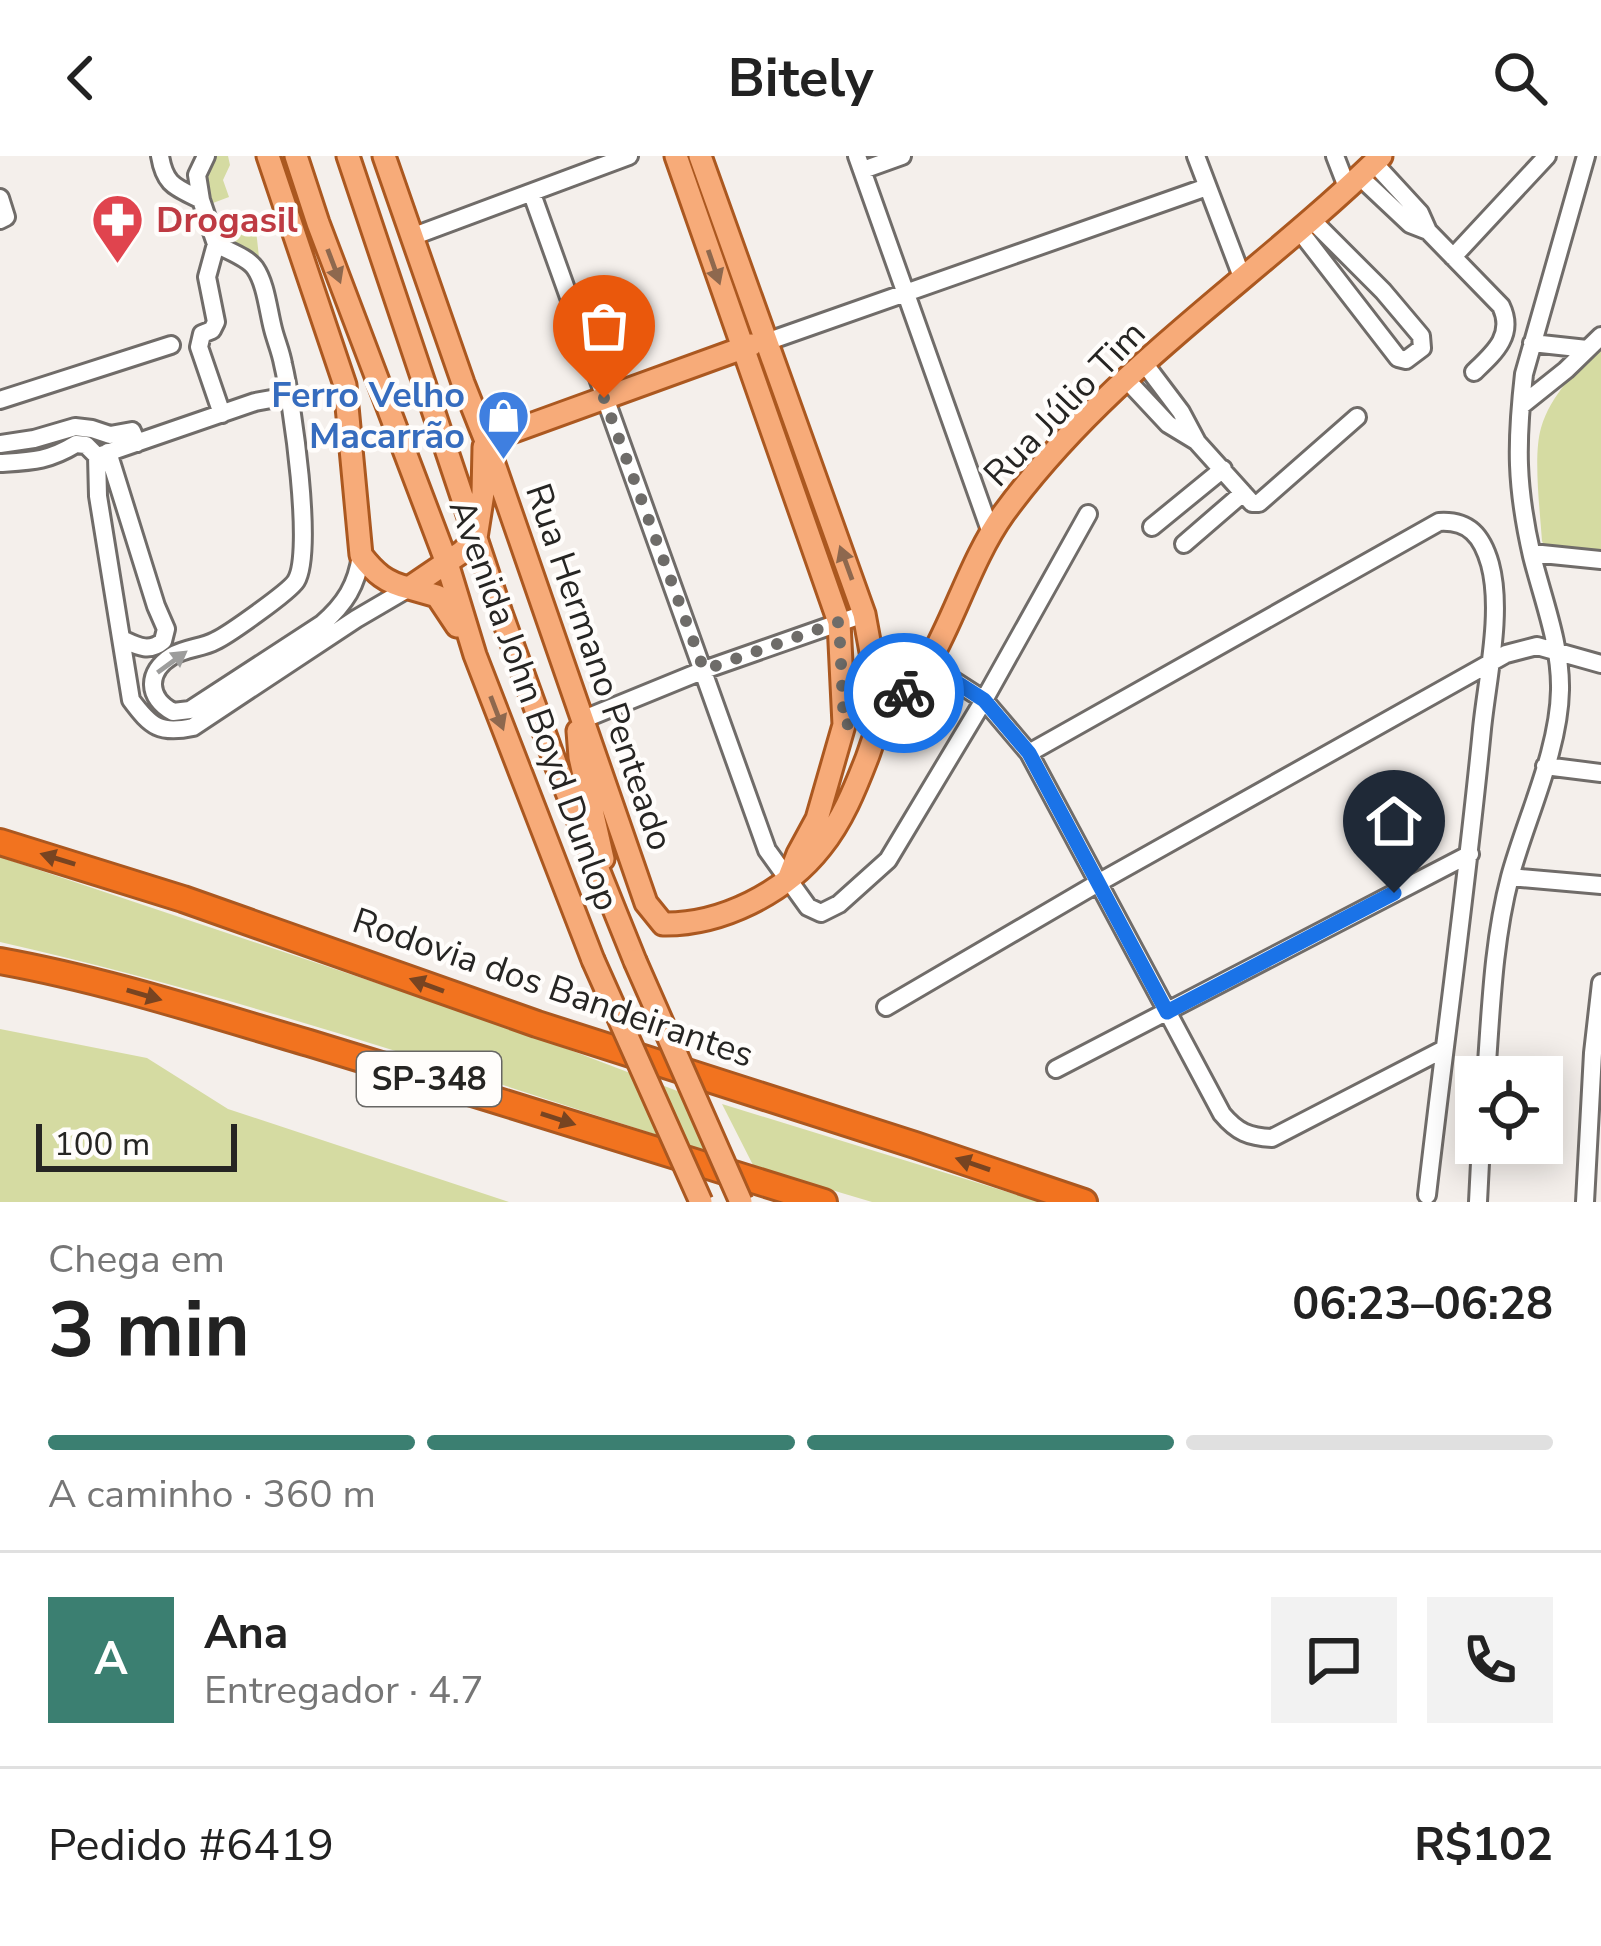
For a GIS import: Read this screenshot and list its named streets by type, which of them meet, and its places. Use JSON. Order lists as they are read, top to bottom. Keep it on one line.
{"streets":{"highway":["Rodovia dos Bandeirantes","SP-348"],"main road":["Rua Júlio Tim","Rua Hermano Penteado","Avenida John Boyd Dunlop"]},"crossings":[["Rua Júlio Tim","Rua Hermano Penteado"]],"places":{"pharmacy":["Drogasil"],"shop":["Ferro Velho Macarrão"]},"scale_bar":"100 m","page":{"header":"Bitely","scale":"100 m","heading":["3 min","Chega em","06:23–06:28"],"panel":["Ana","Entregador · 4.7","Pedido #6419","R$102"],"bar":"A caminho · 360 m","round":"A"}}
